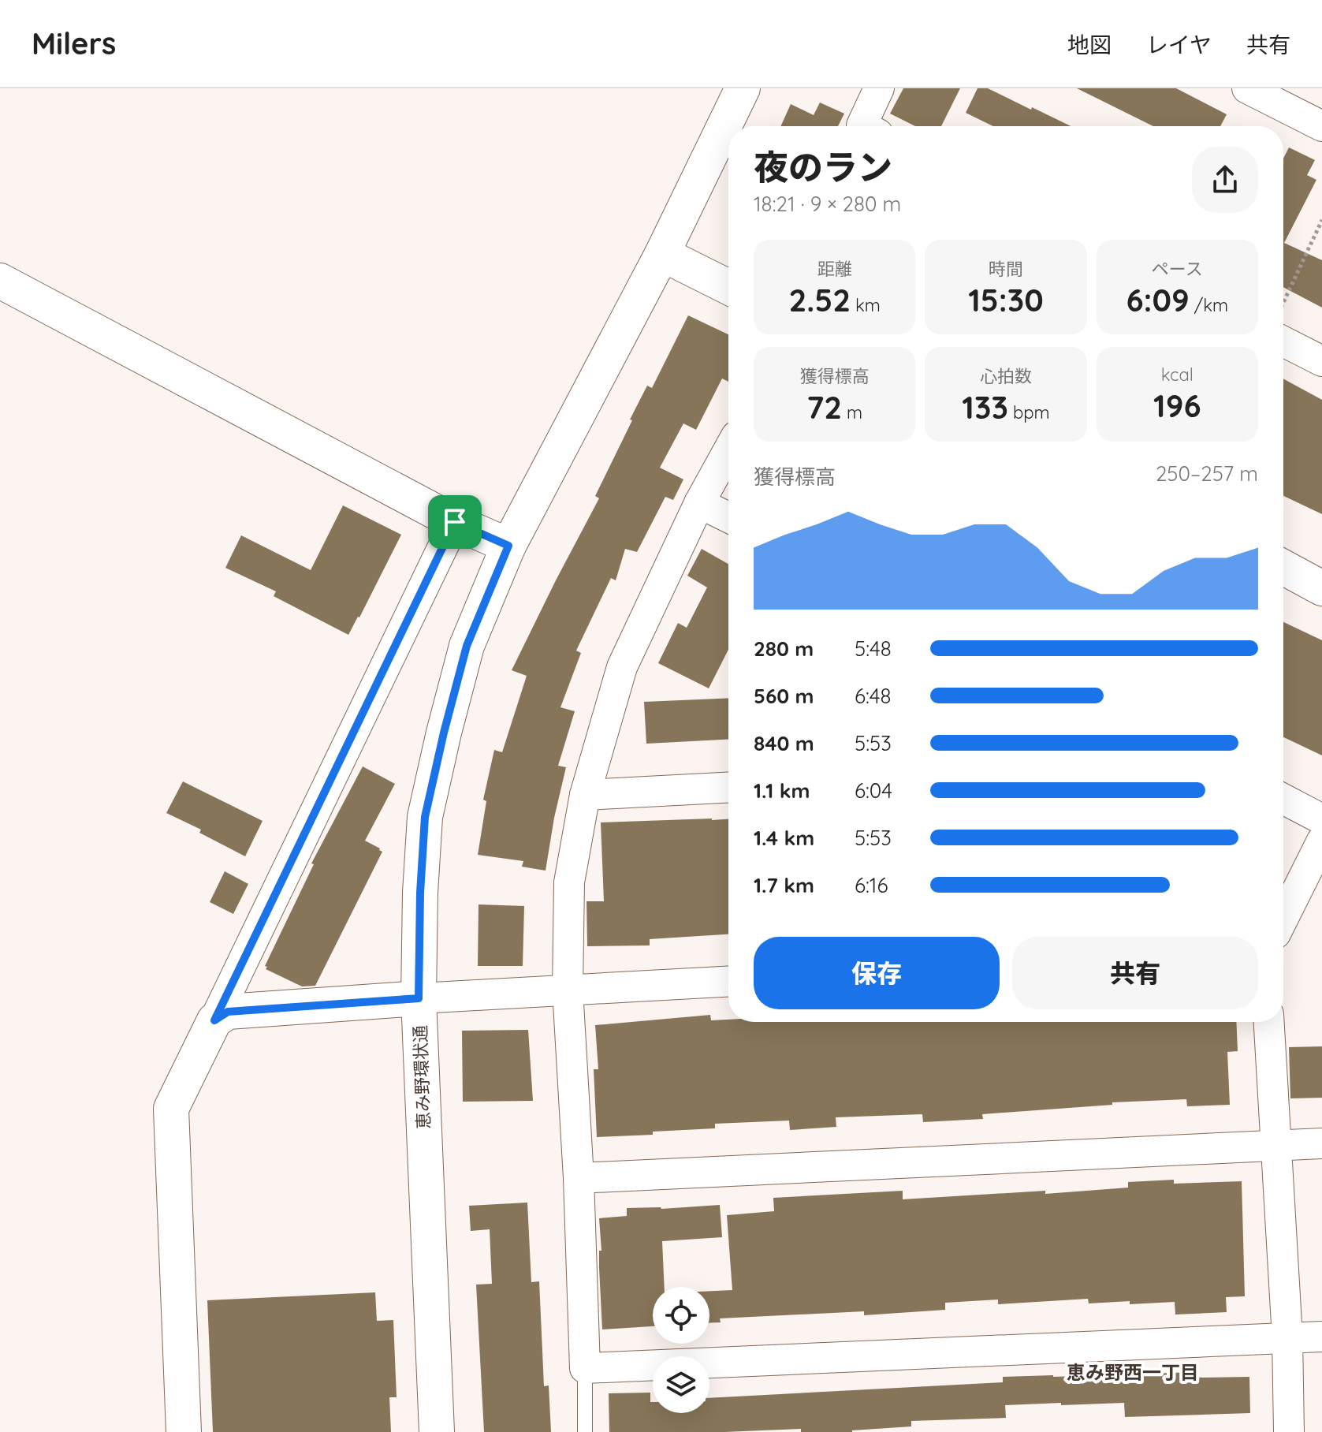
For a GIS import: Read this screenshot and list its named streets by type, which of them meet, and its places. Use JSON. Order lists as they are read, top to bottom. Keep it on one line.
{"streets":{"street":["恵み野環状通"]},"districts":["恵み野西一丁目"],"page":{"header":"Milers","nav":["地図","レイヤ","共有"],"heading":["夜のラン","18:21 · 9 × 280 m"],"stats":[["距離","2.52 km"],["時間","15:30"],["ペース","6:09 /km"],["獲得標高","72 m"],["心拍数","133 bpm"],["kcal","196"]],"chart":["獲得標高","250–257 m"],"list":[{"name":"280 m","note":"5:48"},{"name":"560 m","note":"6:48"},{"name":"840 m","note":"5:53"},{"name":"1.1 km","note":"6:04"},{"name":"1.4 km","note":"5:53"},{"name":"1.7 km","note":"6:16"}],"buttons":["保存","共有"]}}
